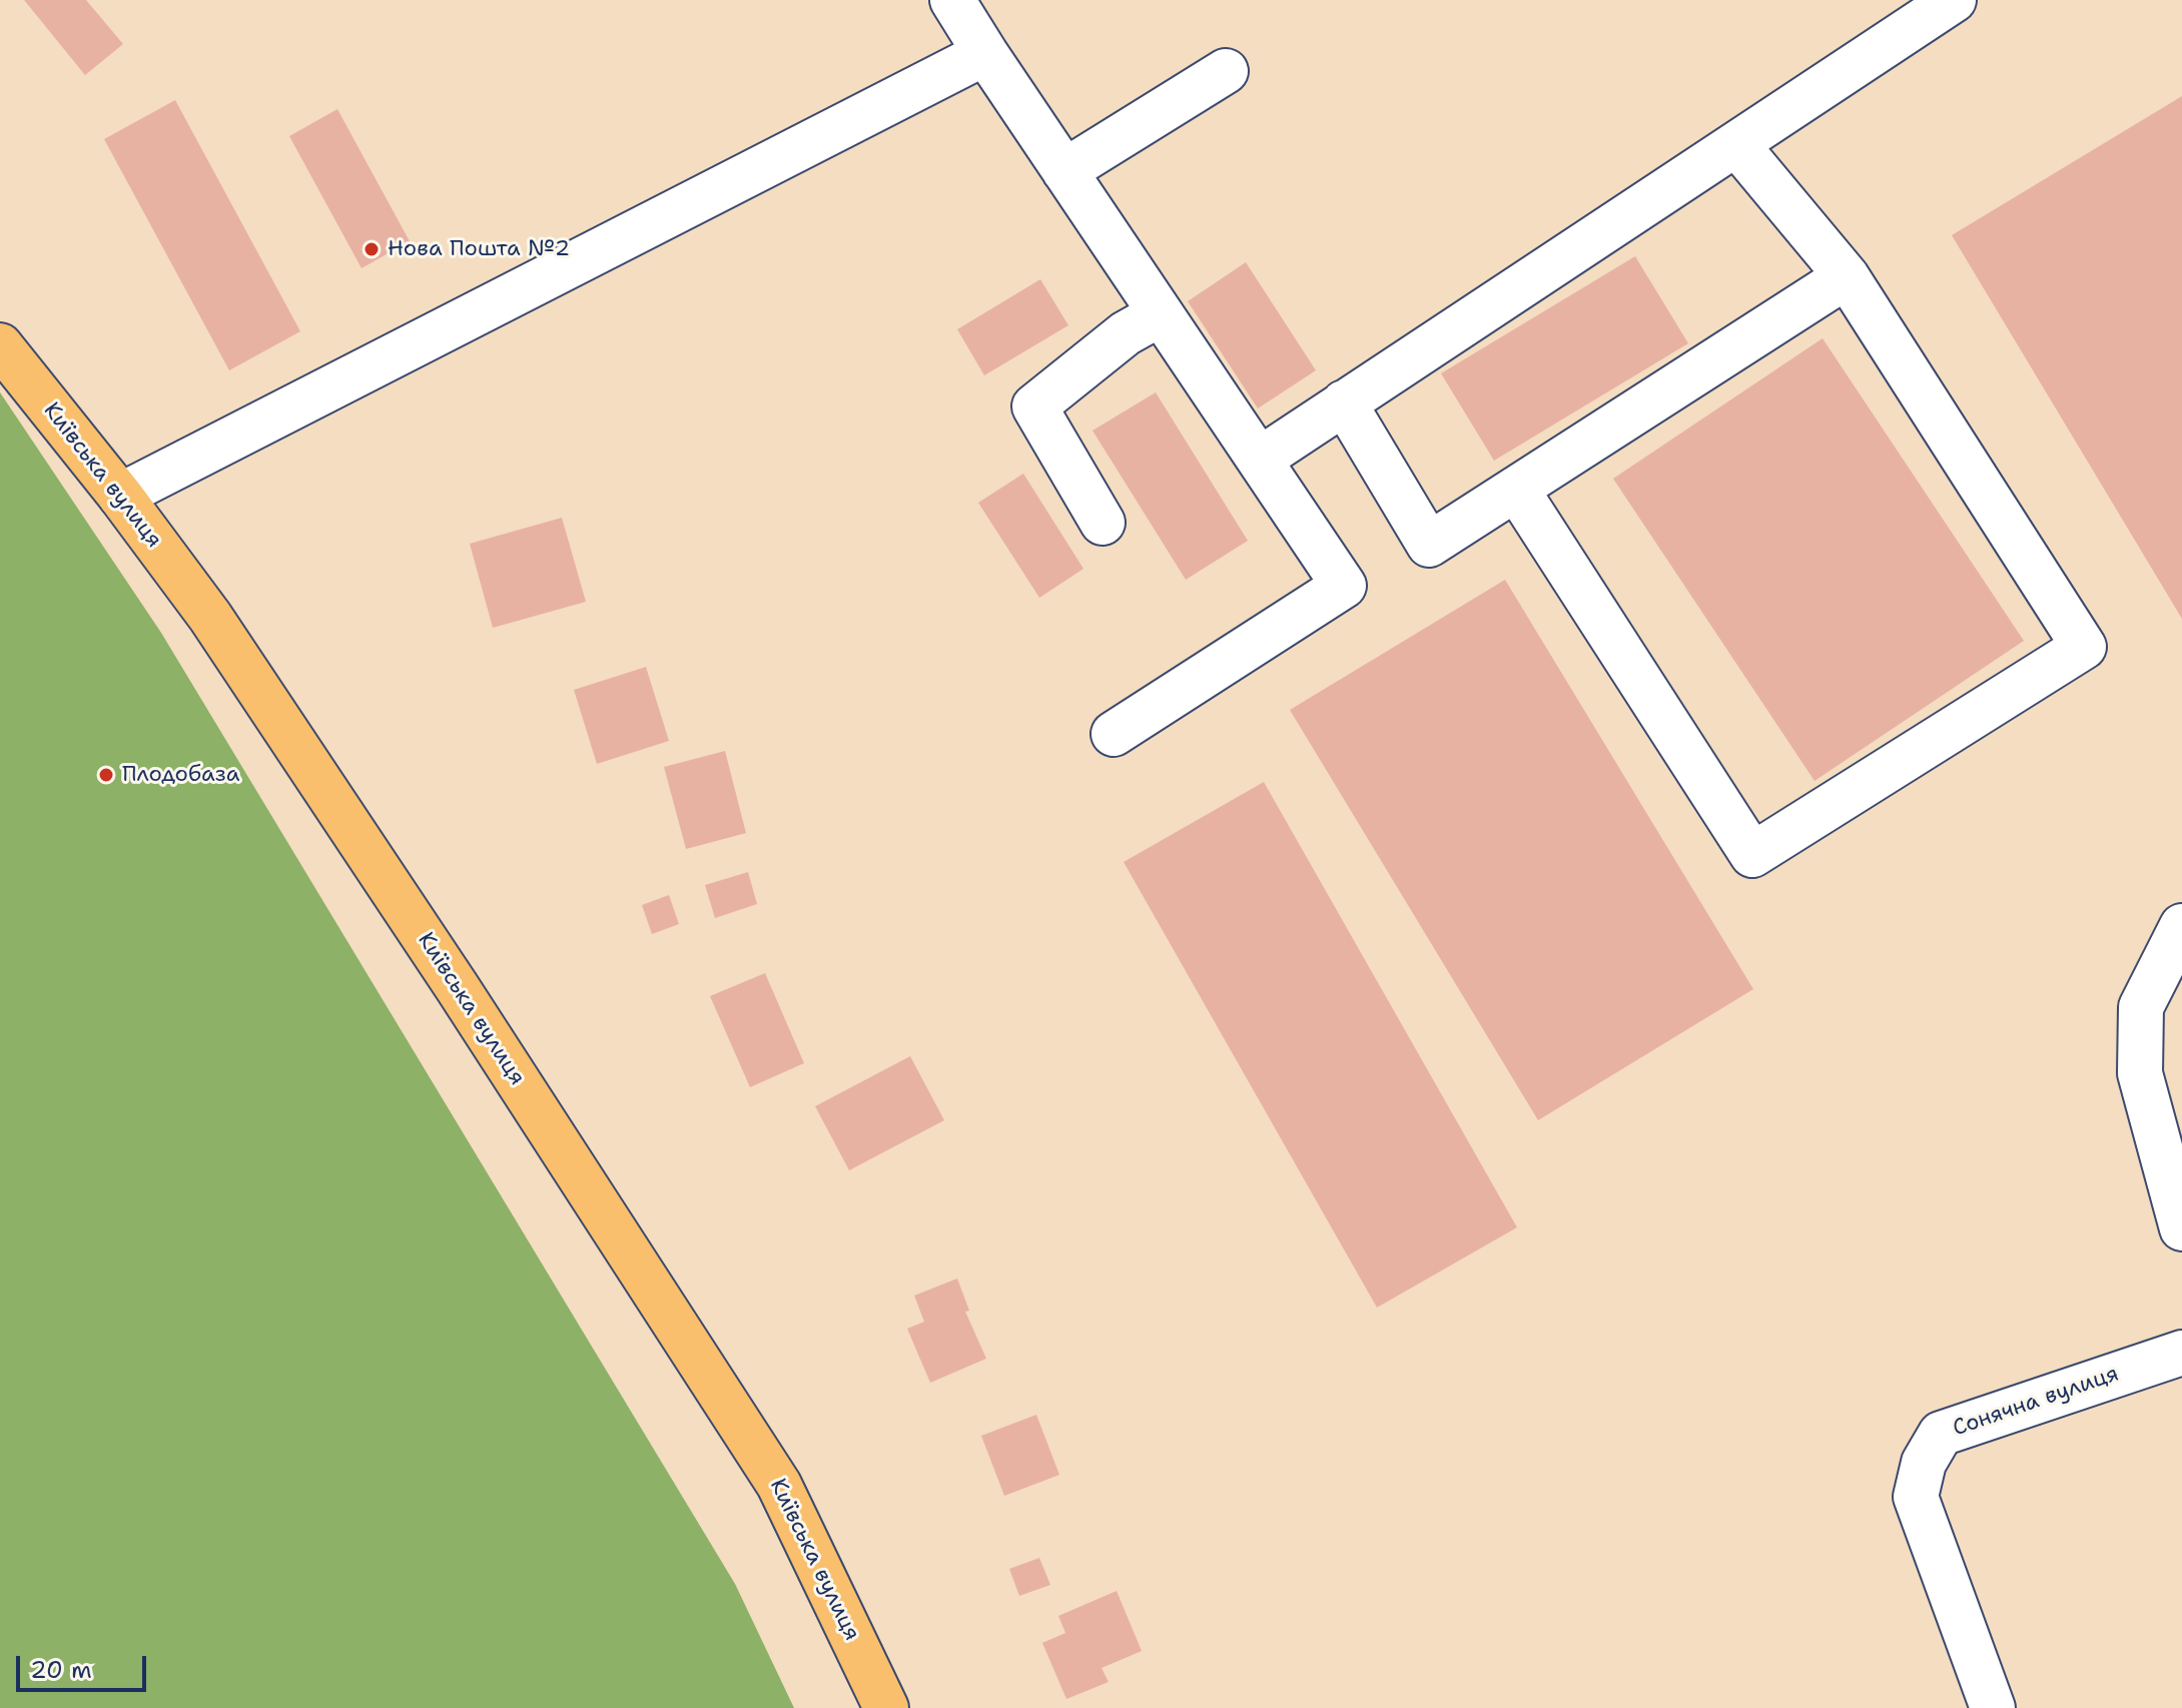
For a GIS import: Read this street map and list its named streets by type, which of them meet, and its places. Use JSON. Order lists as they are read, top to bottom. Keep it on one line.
{"streets":{"main road":["Київська вулиця"],"street":["Сонячна вулиця"]},"places":["Нова Пошта №2","Плодобаза"],"scale_bar":"20 m"}
